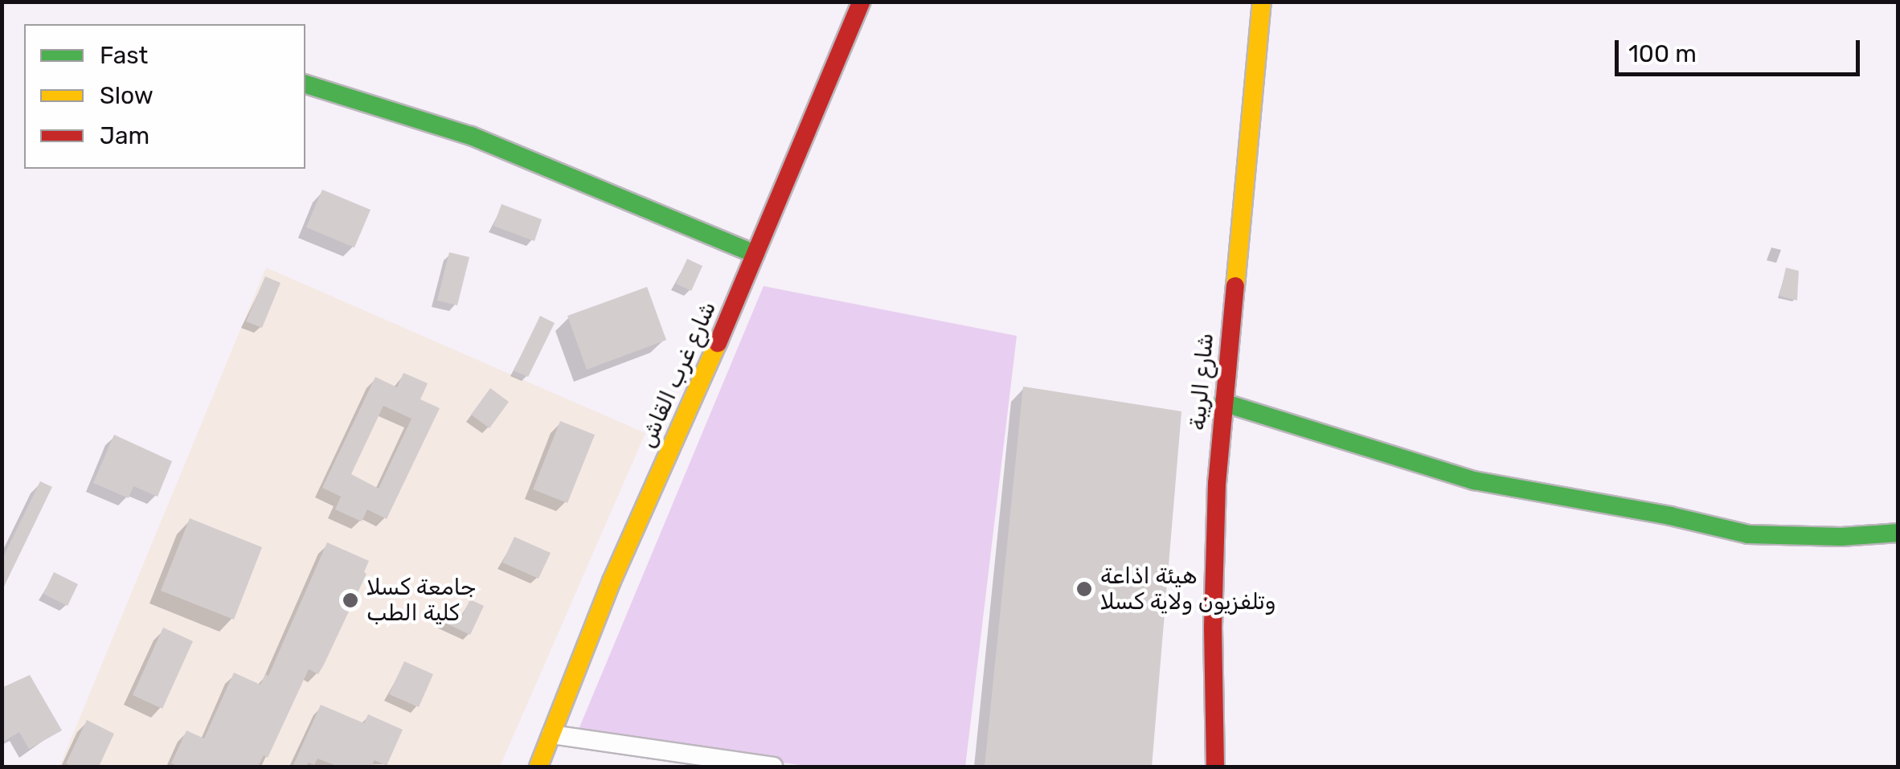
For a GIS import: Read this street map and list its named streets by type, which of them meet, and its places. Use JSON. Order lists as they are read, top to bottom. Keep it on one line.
{"streets":{"main road":["شارع غرب القاش","شارع الريبة"]},"places":["هيئة اذاعة وتلفزيون ولاية كسلا","جامعة كسلا كلية الطب"],"legend":["Fast","Slow","Jam"],"scale_bar":"100 m"}
